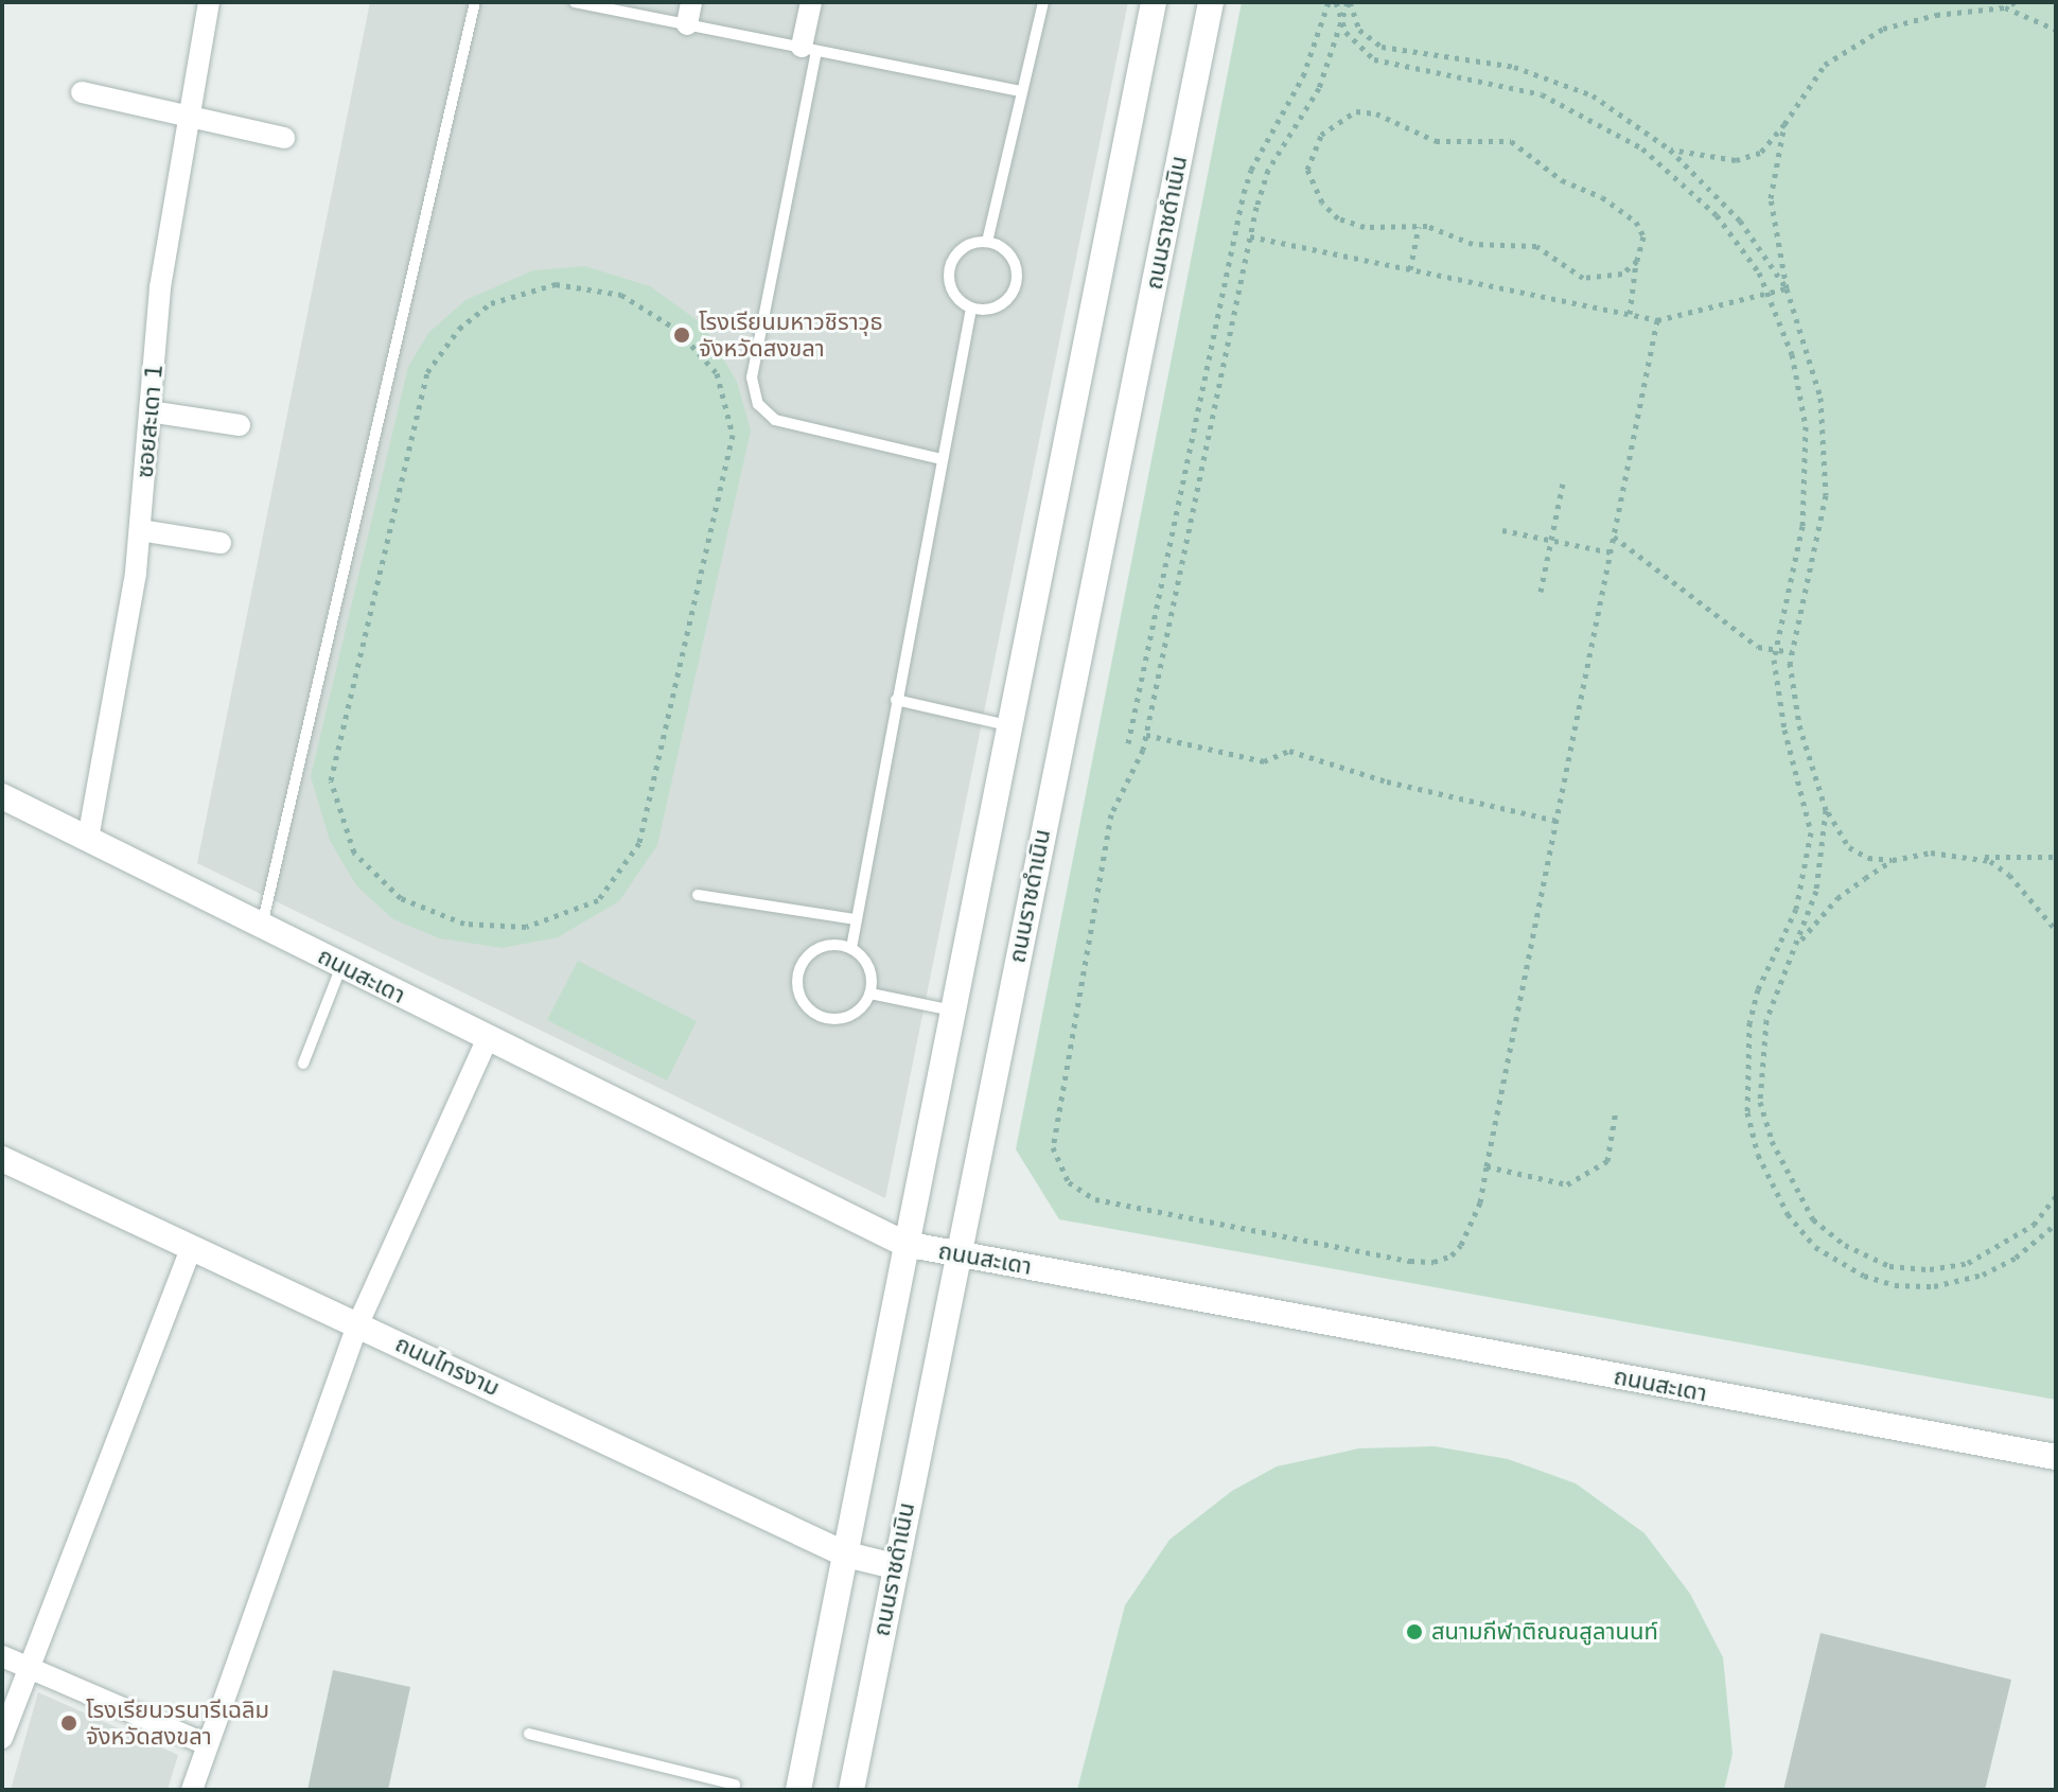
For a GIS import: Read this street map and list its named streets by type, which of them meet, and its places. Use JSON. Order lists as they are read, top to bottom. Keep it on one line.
{"streets":{"street":["ถนนราชดำเนิน","ซอยสะเดา 1","ถนนสะเดา","ถนนไทรงาม"]},"crossings":[["ถนนราชดำเนิน","ถนนสะเดา"],["ถนนราชดำเนิน","ถนนไทรงาม"],["ซอยสะเดา 1","ถนนสะเดา"]],"places":["โรงเรียนมหาวชิราวุธ จังหวัดสงขลา","สนามกีฬาติณณสูลานนท์","โรงเรียนวรนารีเฉลิม จังหวัดสงขลา"]}
